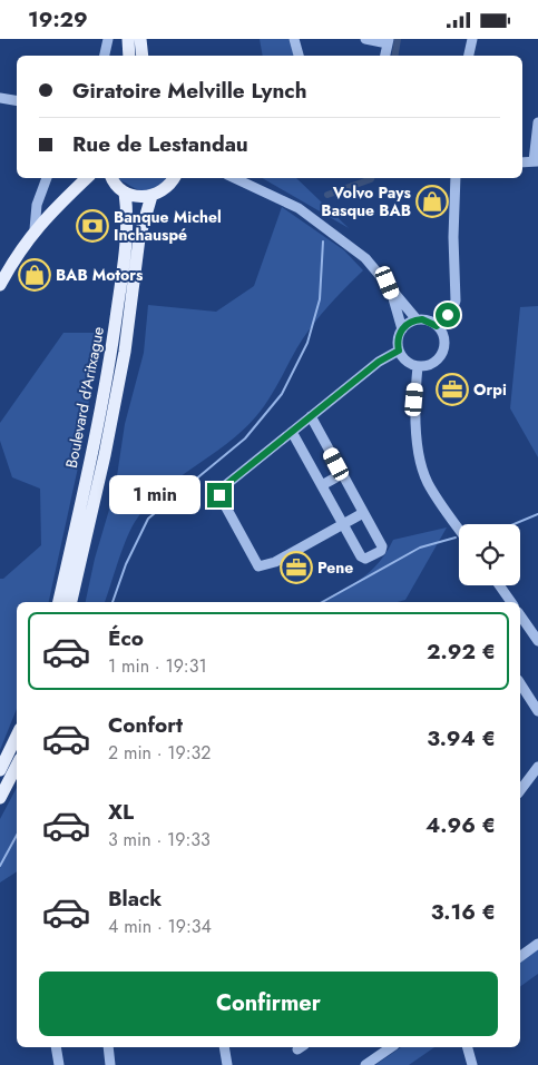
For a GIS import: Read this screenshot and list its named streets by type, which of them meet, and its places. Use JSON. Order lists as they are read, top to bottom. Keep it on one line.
{"streets":{"main road":["Boulevard d'Aritxague"]},"places":{"shop":["Volvo Pays Basque BAB","BAB Motors"],"bank":["Banque Michel Inchauspé"],"office":["Orpi","Pene"]},"page":{"status":"19:29","banner":["Giratoire Melville Lynch","Rue de Lestandau"],"bubble":"1 min","list":[{"name":"Éco","note":"1 min · 19:31","value":"2.92 €"},{"name":"Confort","note":"2 min · 19:32","value":"3.94 €"},{"name":"XL","note":"3 min · 19:33","value":"4.96 €"},{"name":"Black","note":"4 min · 19:34","value":"3.16 €"}],"buttons":"Confirmer"}}
